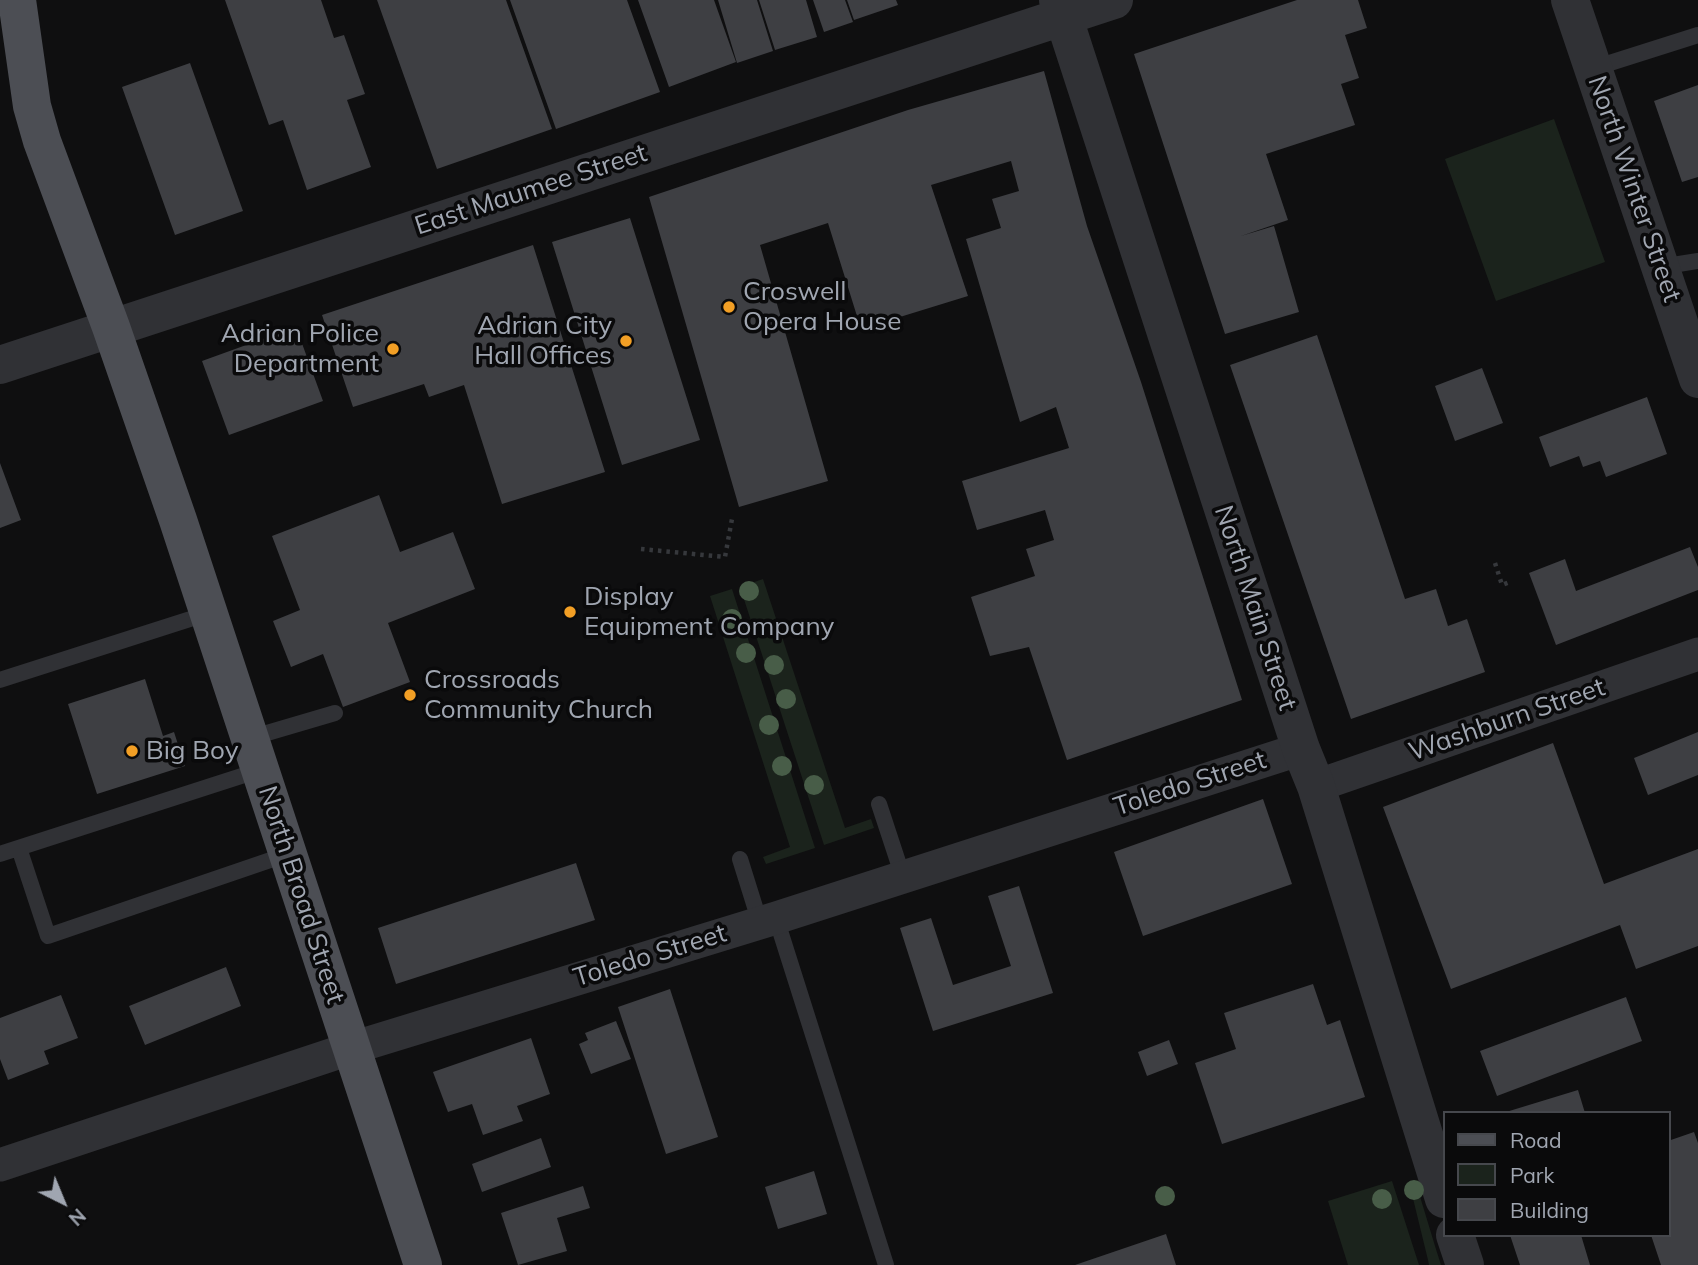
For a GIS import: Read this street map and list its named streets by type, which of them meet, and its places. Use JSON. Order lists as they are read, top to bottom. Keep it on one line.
{"streets":{"main road":["North Broad Street"],"street":["North Winter Street","East Maumee Street","North Main Street","Washburn Street","Toledo Street"]},"crossings":[["East Maumee Street","North Main Street"],["East Maumee Street","North Broad Street"],["North Main Street","Washburn Street"],["North Main Street","Toledo Street"],["Toledo Street","North Broad Street"]],"places":["Croswell Opera House","Adrian City Hall Offices","Adrian Police Department","Display Equipment Company","Crossroads Community Church","Big Boy"],"legend":["Road","Park","Building"],"north":"bottom right"}
